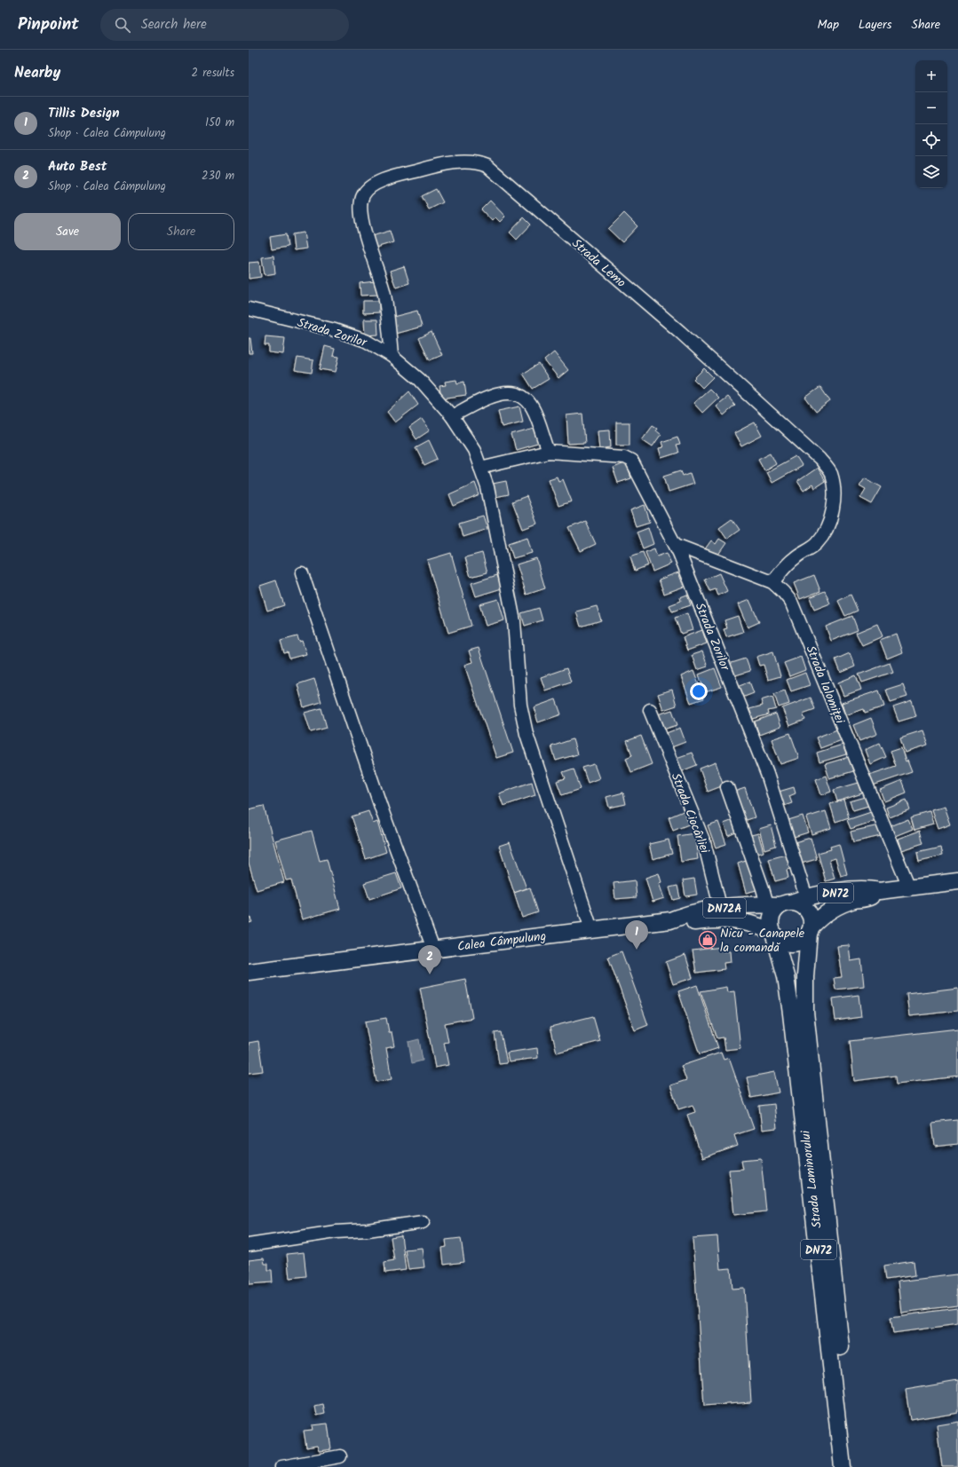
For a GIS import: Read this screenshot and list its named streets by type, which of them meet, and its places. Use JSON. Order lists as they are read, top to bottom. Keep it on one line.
{"streets":{"main road":["DN72","DN72A","Calea Câmpulung","Strada Laminorului"],"street":["Strada Lemo","Strada Zorilor","Strada Ialomiței","Strada Ciocârliei"]},"crossings":[["Strada Lemo","Strada Zorilor"],["Strada Lemo","Strada Ialomiței"],["Strada Zorilor","Strada Ialomiței"],["Strada Zorilor","DN72"],["Strada Zorilor","Calea Câmpulung"],["Strada Zorilor","Strada Laminorului"],["Strada Ialomiței","Calea Câmpulung"],["Strada Ciocârliei","Calea Câmpulung"],["DN72","Calea Câmpulung"],["DN72","Strada Laminorului"],["Calea Câmpulung","Strada Laminorului"]],"places":{"shop":["Nicu - Canapele la comandă"]},"page":{"header":"Pinpoint","search":"Search here","nav":["Map","Layers","Share"],"heading":["Nearby","2 results"],"map_buttons":["+","−"],"list":[{"mark":"1","name":"Tillis Design","note":"Shop · Calea Câmpulung","value":"150 m"},{"mark":"2","name":"Auto Best","note":"Shop · Calea Câmpulung","value":"230 m"}],"buttons":["Save","Share"],"pins":["1","2"]}}
